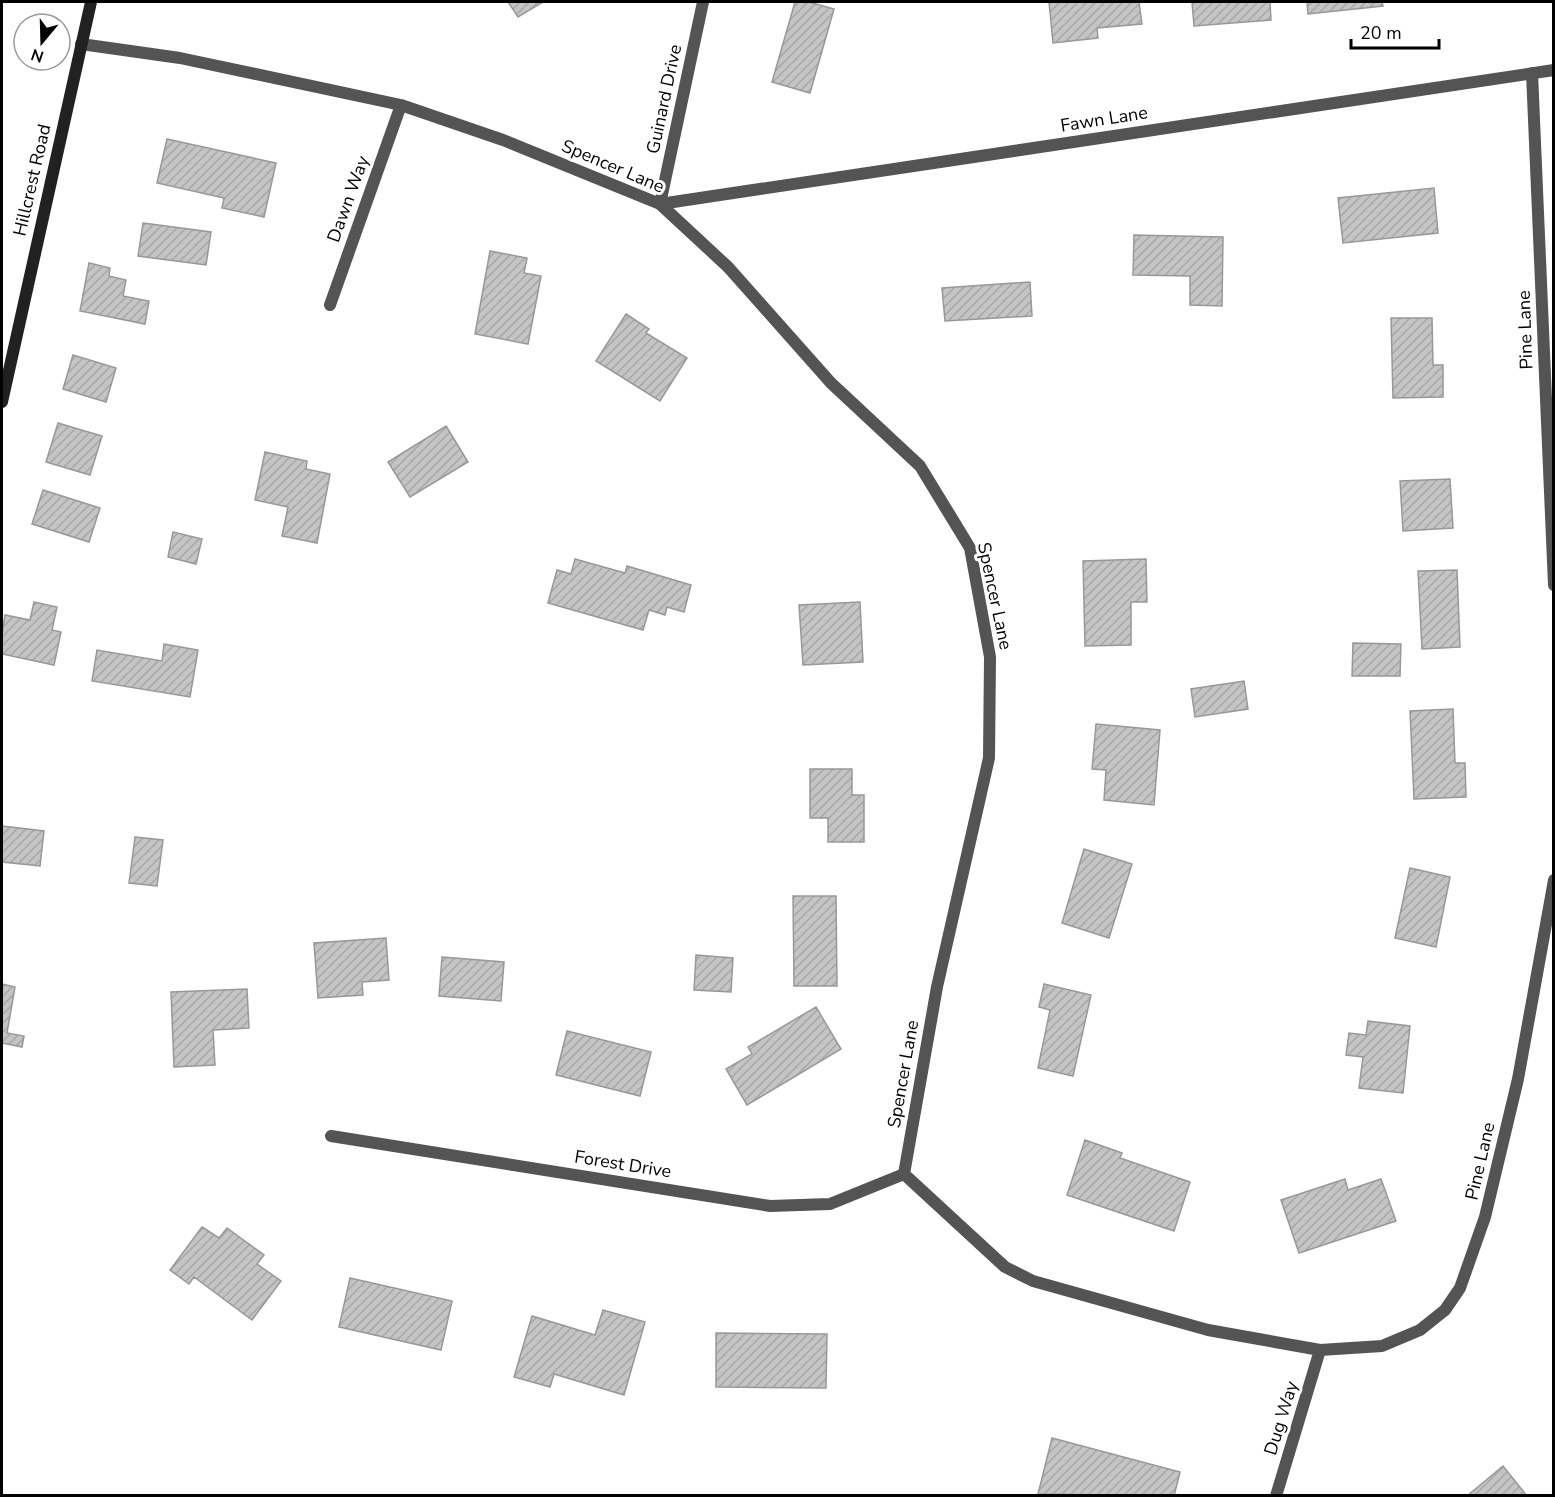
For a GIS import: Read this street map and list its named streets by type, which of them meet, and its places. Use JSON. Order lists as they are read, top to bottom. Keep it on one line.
{"streets":{"main road":["Hillcrest Road"],"street":["Guinard Drive","Fawn Lane","Spencer Lane","Dawn Way","Pine Lane","Forest Drive","Dug Way"]},"crossings":[["Guinard Drive","Fawn Lane"],["Guinard Drive","Spencer Lane"],["Fawn Lane","Spencer Lane"],["Fawn Lane","Pine Lane"],["Spencer Lane","Hillcrest Road"],["Spencer Lane","Dawn Way"],["Spencer Lane","Forest Drive"],["Pine Lane","Dug Way"]],"scale_bar":"20 m","north":"bottom"}
